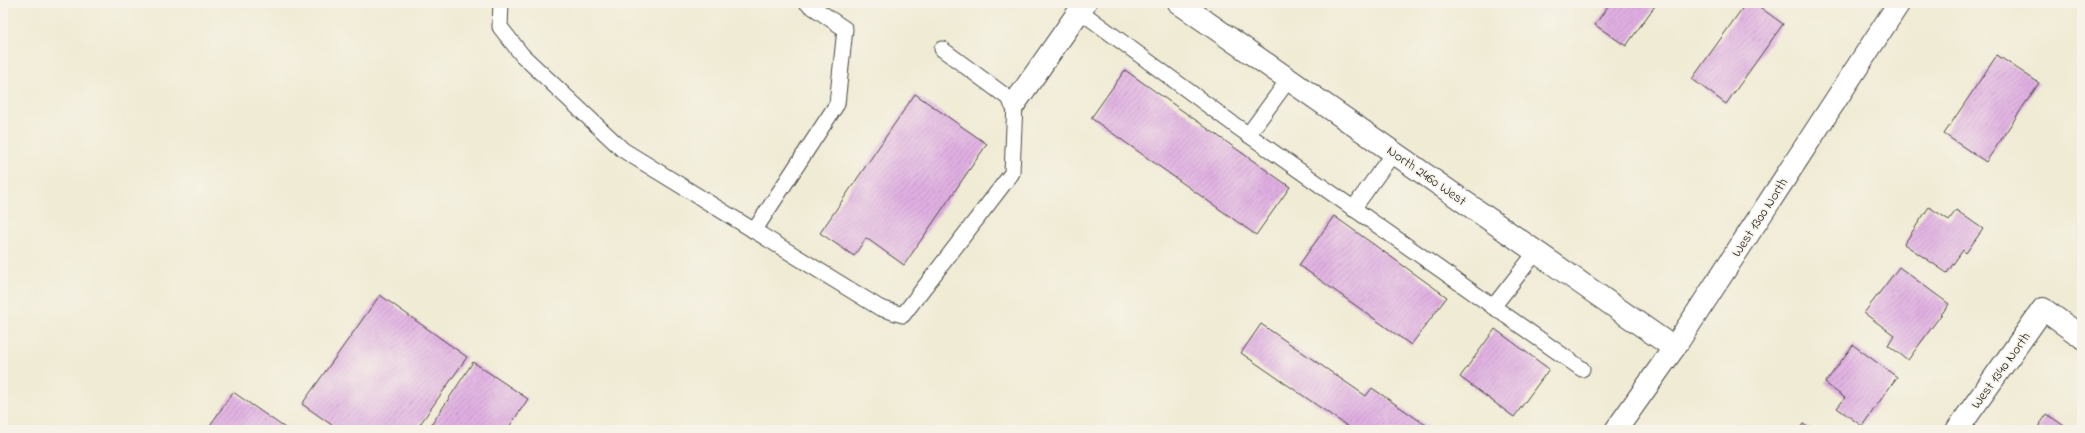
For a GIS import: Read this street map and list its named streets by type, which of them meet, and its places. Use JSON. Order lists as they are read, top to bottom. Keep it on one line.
{"streets":{"street":["North 2460 West","West 1300 North","West 1340 North"]},"crossings":[["North 2460 West","West 1300 North"]]}
